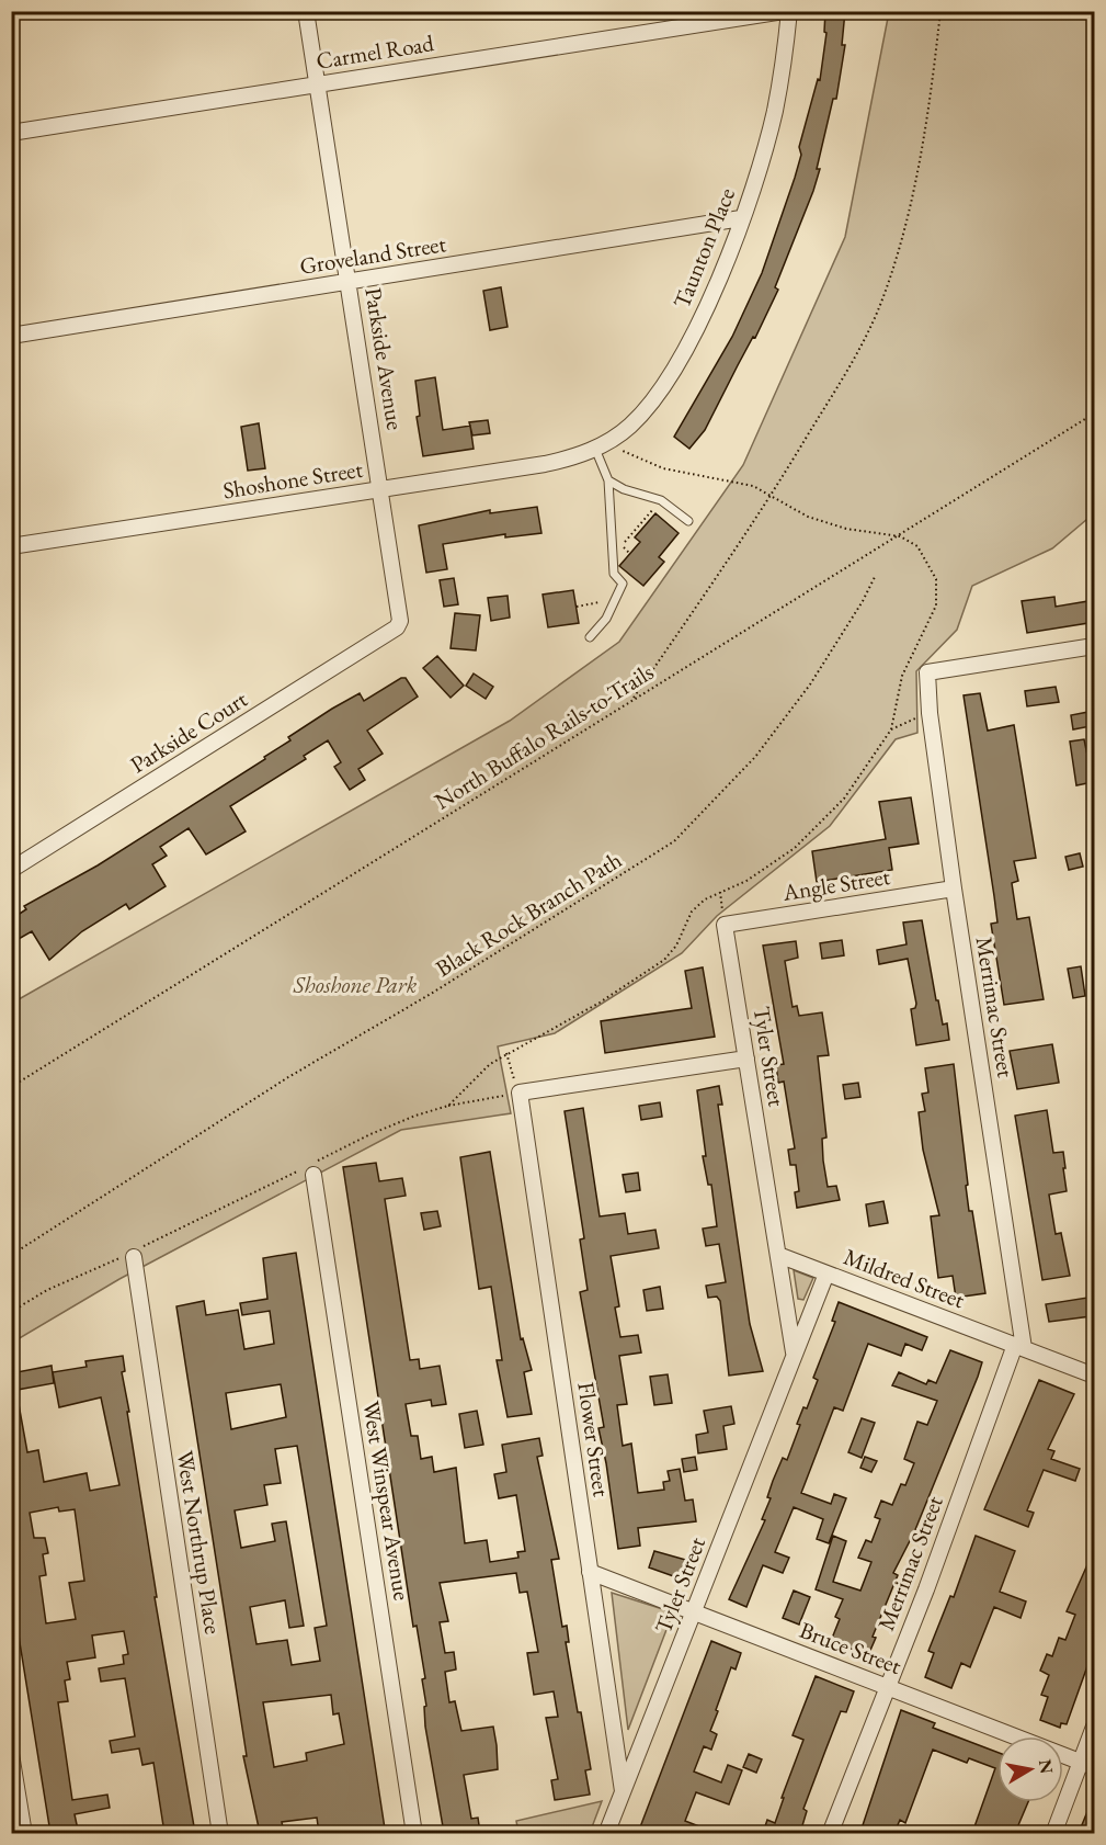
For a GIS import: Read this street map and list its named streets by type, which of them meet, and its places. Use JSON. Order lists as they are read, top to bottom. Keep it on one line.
{"streets":{"street":["Carmel Road","Taunton Place","Groveland Street","Parkside Avenue","Shoshone Street","Parkside Court","Angle Street","Merrimac Street","Tyler Street","Mildred Street","Flower Street","West Winspear Avenue","West Northrup Place","Bruce Street"],"path":["North Buffalo Rails-to-Trails","Black Rock Branch Path"]},"crossings":[["Carmel Road","Parkside Avenue"],["Taunton Place","Groveland Street"],["Taunton Place","Shoshone Street"],["Groveland Street","Parkside Avenue"],["Parkside Avenue","Shoshone Street"],["Parkside Avenue","Parkside Court"],["Angle Street","Merrimac Street"],["Angle Street","Tyler Street"],["Merrimac Street","Mildred Street"],["Merrimac Street","Bruce Street"],["Tyler Street","Mildred Street"],["Tyler Street","Flower Street"],["Tyler Street","Bruce Street"],["Flower Street","Bruce Street"]],"parks":["Shoshone Park"],"north":"right"}
